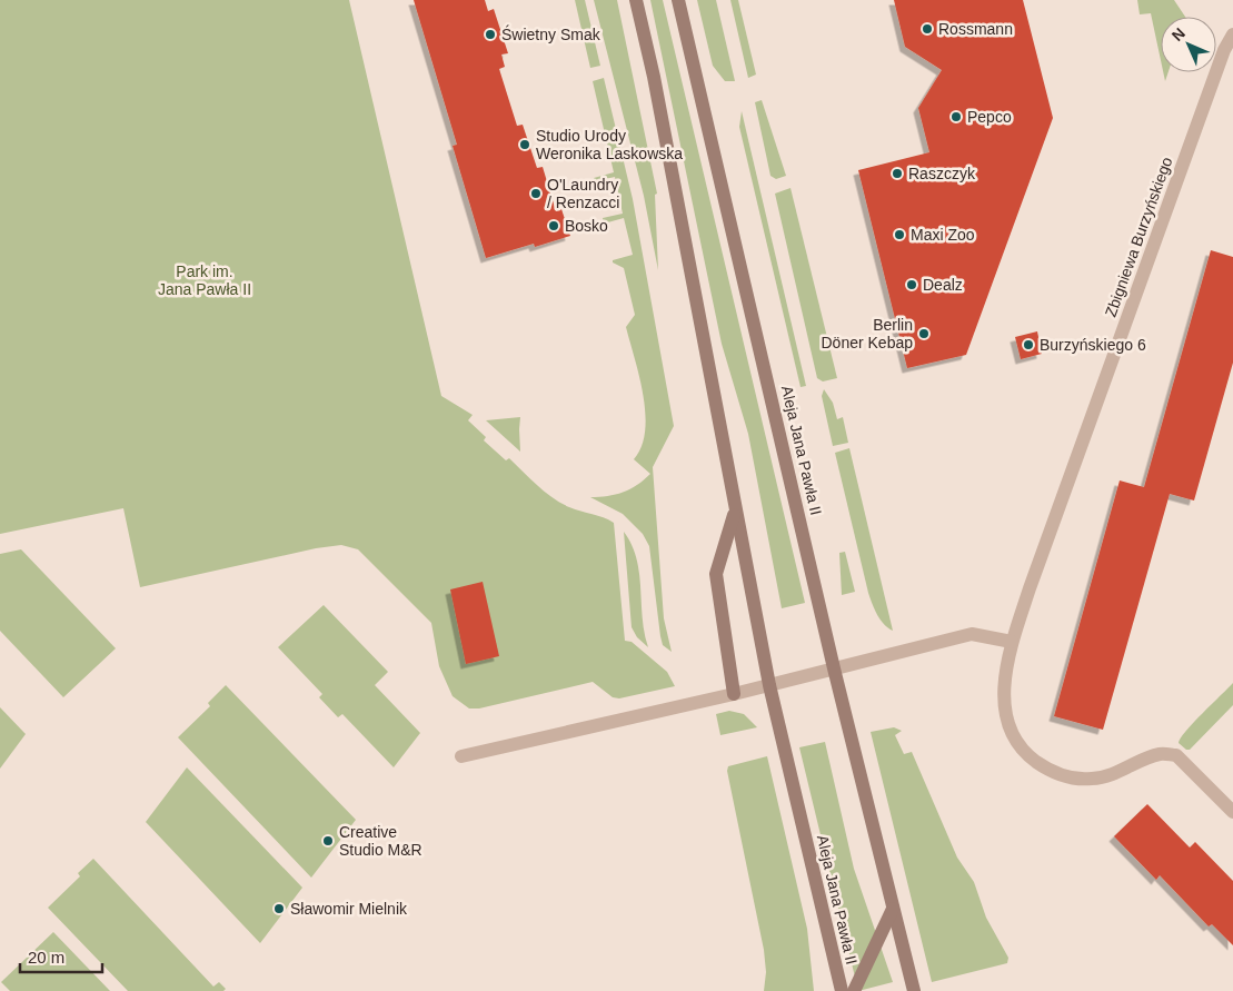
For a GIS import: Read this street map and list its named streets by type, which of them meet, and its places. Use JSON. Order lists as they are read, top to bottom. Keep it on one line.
{"streets":{"main road":["Aleja Jana Pawła II"],"street":["Zbigniewa Burzyńskiego"]},"parks":["Park im. Jana Pawła II"],"places":["Rossmann","Świetny Smak","Pepco","Studio Urody Weronika Laskowska","Raszczyk","O'Laundry / Renzacci","Bosko","Maxi Zoo","Dealz","Berlin Döner Kebap","Burzyńskiego 6","Creative Studio M&R","Sławomir Mielnik"],"scale_bar":"20 m","north":"top left"}
